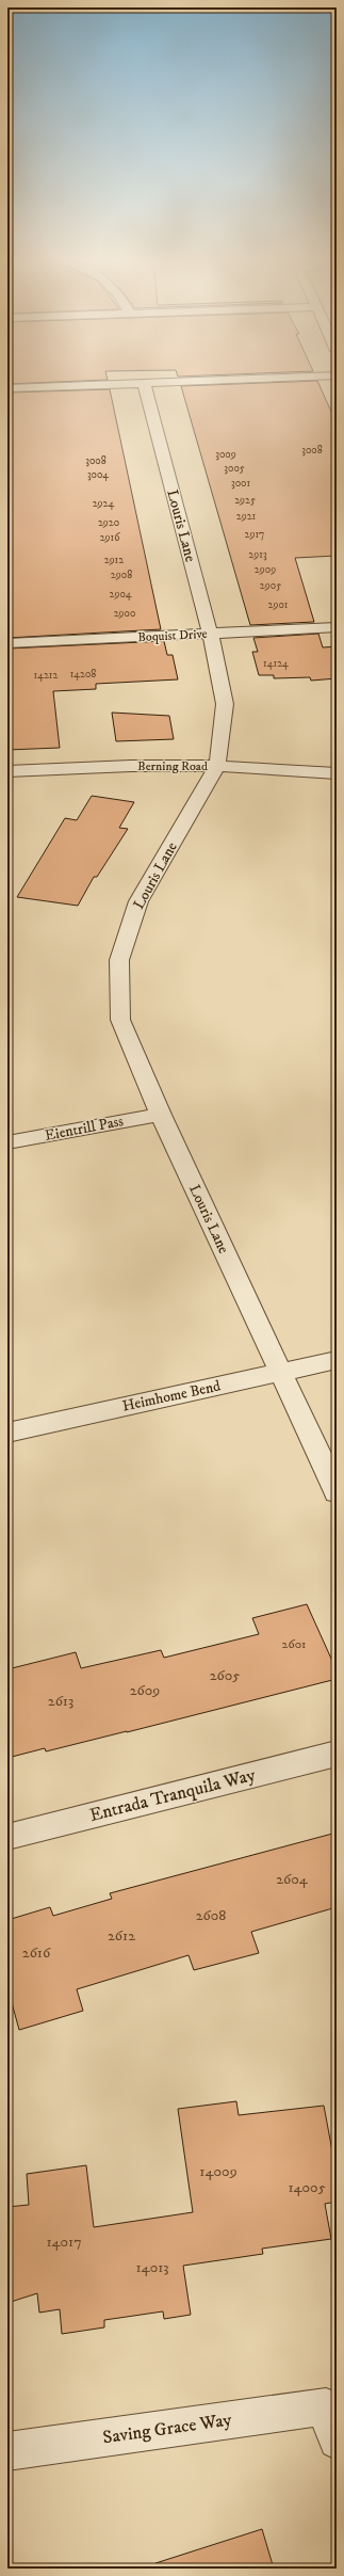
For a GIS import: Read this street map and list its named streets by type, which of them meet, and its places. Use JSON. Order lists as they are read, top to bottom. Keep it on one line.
{"streets":{"street":["Louris Lane","Boquist Drive","Berning Road","Eientrill Pass","Heimhome Bend","Entrada Tranquila Way","Saving Grace Way"]},"crossings":[["Louris Lane","Boquist Drive"],["Louris Lane","Berning Road"],["Louris Lane","Eientrill Pass"],["Louris Lane","Heimhome Bend"]],"house_numbers":["3008","3009","3008","3005","3004","3001","2925","2924","2921","2920","2917","2916","2913","2912","2909","2908","2905","2904","2901","2900","14124","14208","14212","2601","2605","2609","2613","2604","2608","2612","2616","14009","14005","14017","14013"]}
